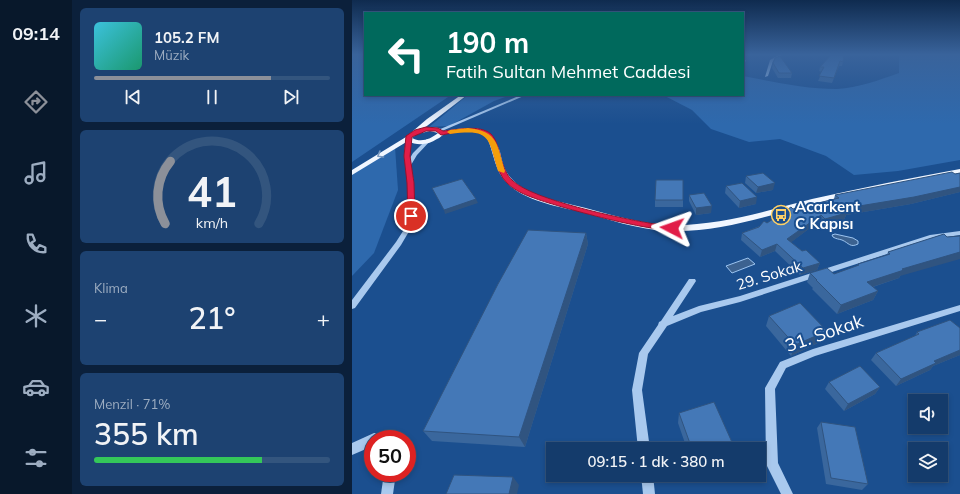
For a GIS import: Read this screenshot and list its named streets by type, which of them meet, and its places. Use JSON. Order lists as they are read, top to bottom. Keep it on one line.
{"streets":{"street":["29. Sokak","31. Sokak"]},"places":{"bus stop":["Acarkent C Kapısı"]},"page":{"tabs":"09:14","turn":["190 m","Fatih Sultan Mehmet Caddesi"],"song":["105.2 FM","Müzik"],"tile":["Klima",["Menzil · 71%","355 km"]],"heat":["−","21°","+"],"limit":"50","trip":"09:15 · 1 dk · 380 m","gauge":["41","km/h"]}}
